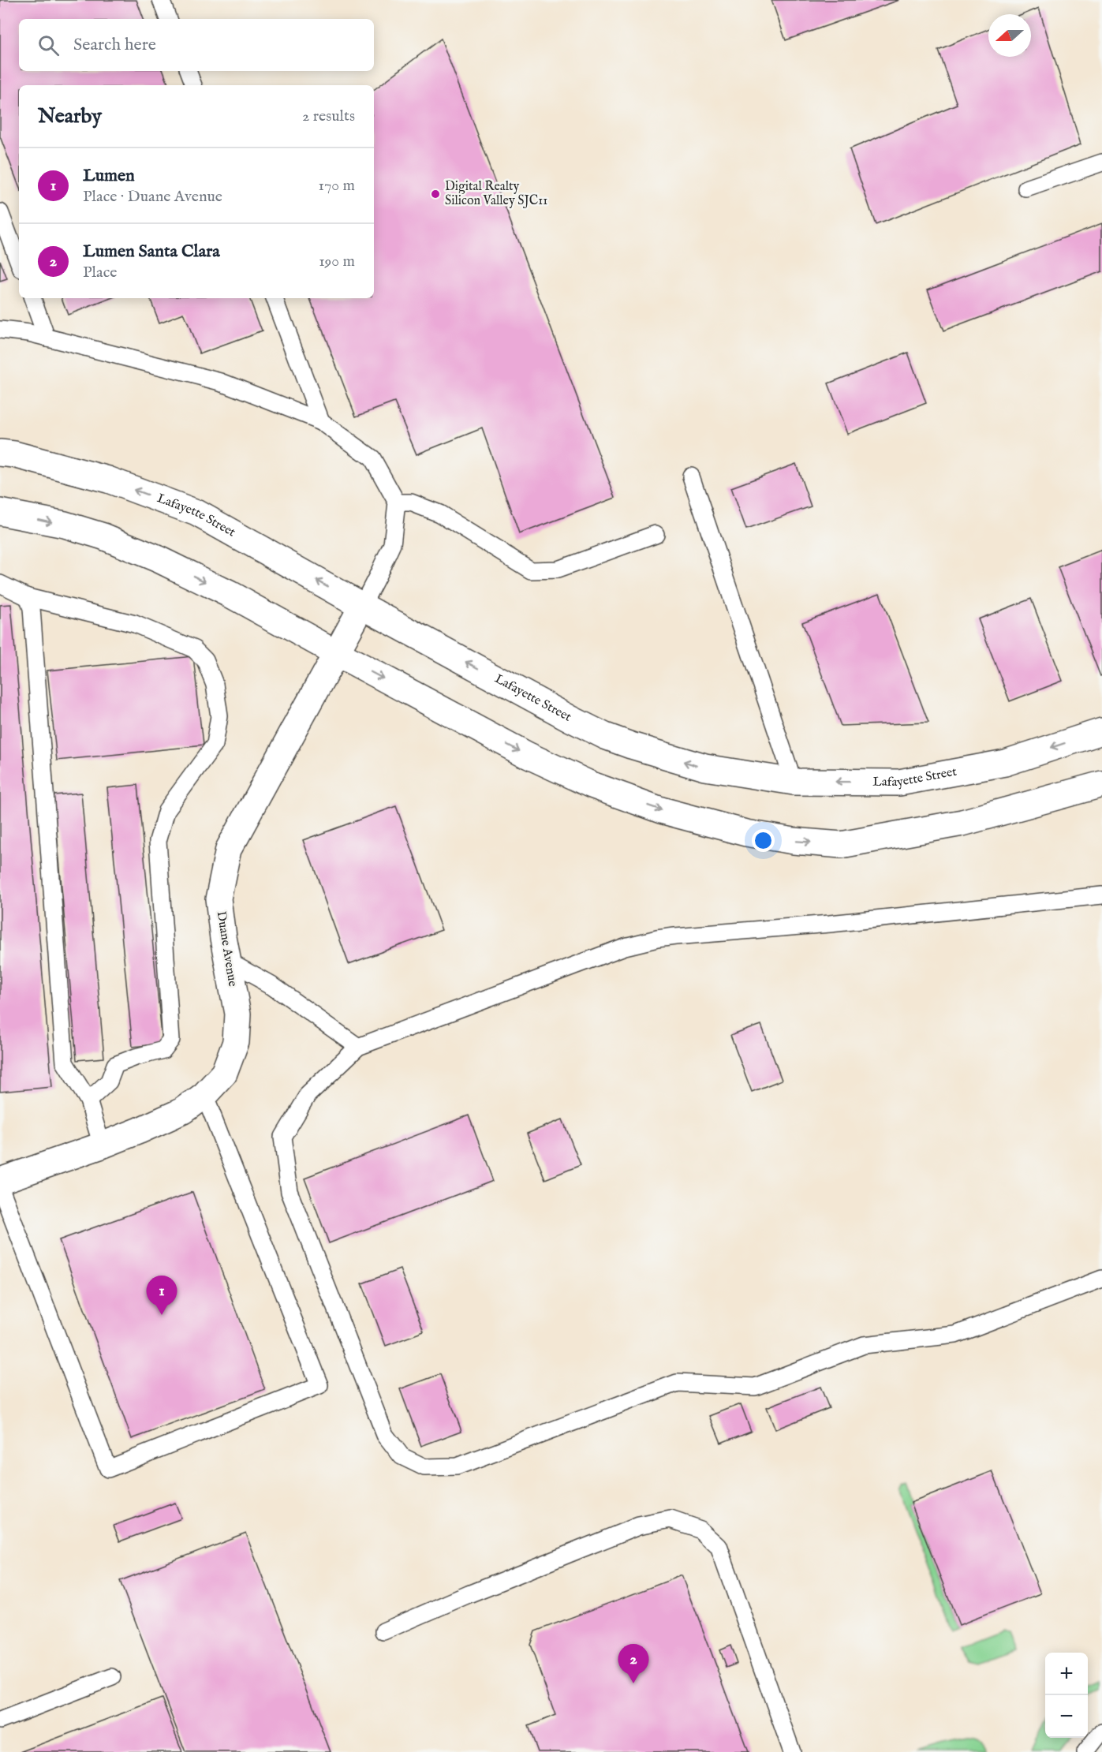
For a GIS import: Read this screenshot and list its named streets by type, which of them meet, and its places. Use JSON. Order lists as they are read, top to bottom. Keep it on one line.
{"streets":{"main road":["Lafayette Street","Duane Avenue"]},"crossings":[["Lafayette Street","Duane Avenue"]],"places":["Digital Realty Silicon Valley SJC11"],"north":"left","page":{"search":"Search here","heading":["Nearby","2 results"],"list":[{"mark":"1","name":"Lumen","note":"Place · Duane Avenue","value":"170 m"},{"mark":"2","name":"Lumen Santa Clara","note":"Place","value":"190 m"}],"pins":["1","2"],"map_buttons":["+","−"]}}
